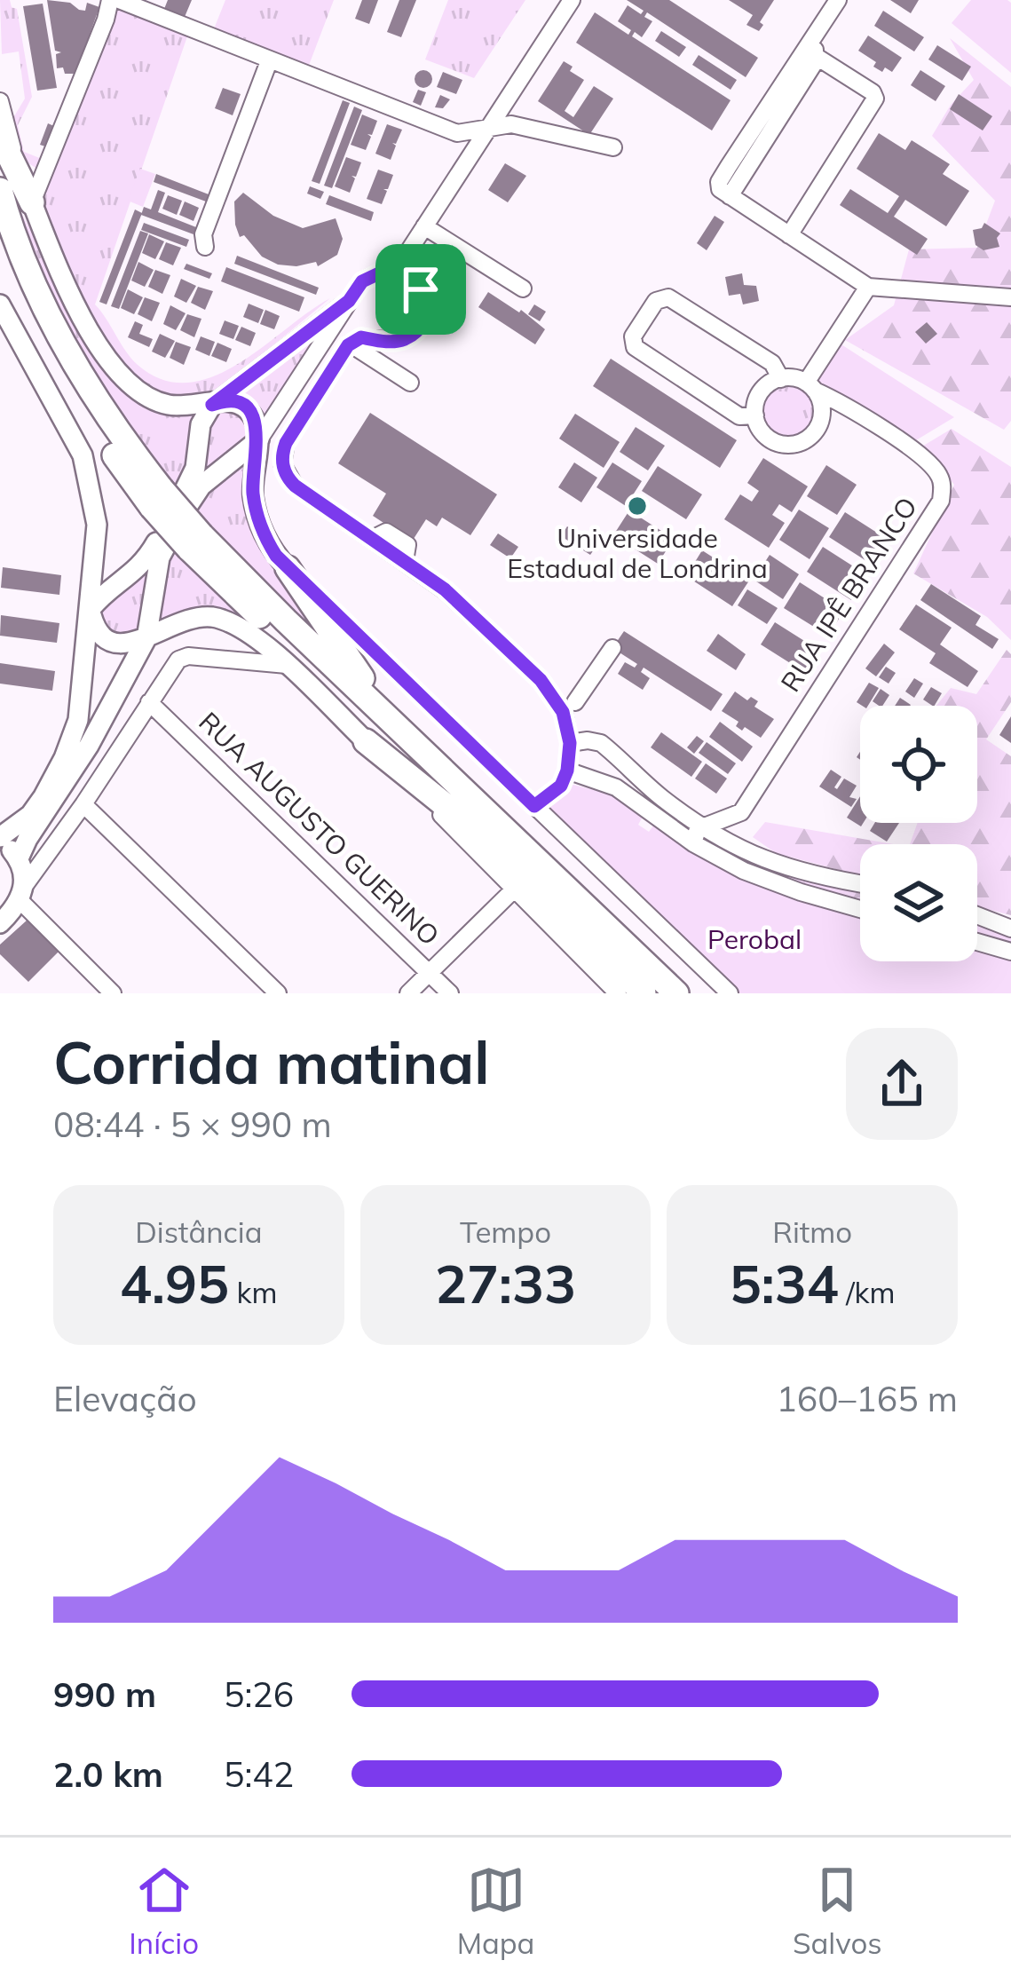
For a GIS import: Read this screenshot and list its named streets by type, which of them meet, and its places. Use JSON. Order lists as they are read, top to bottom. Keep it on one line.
{"streets":{"street":["RUA IPÊ BRANCO","RUA AUGUSTO GUERINO"]},"parks":["Perobal"],"places":["Universidade Estadual de Londrina"],"page":{"heading":["Corrida matinal","08:44 · 5 × 990 m"],"stats":[["Distância","4.95 km"],["Tempo","27:33"],["Ritmo","5:34 /km"]],"chart":["Elevação","160–165 m"],"list":[{"name":"990 m","note":"5:26"},{"name":"2.0 km","note":"5:42"}],"tabs":["Início","Mapa","Salvos"]}}
